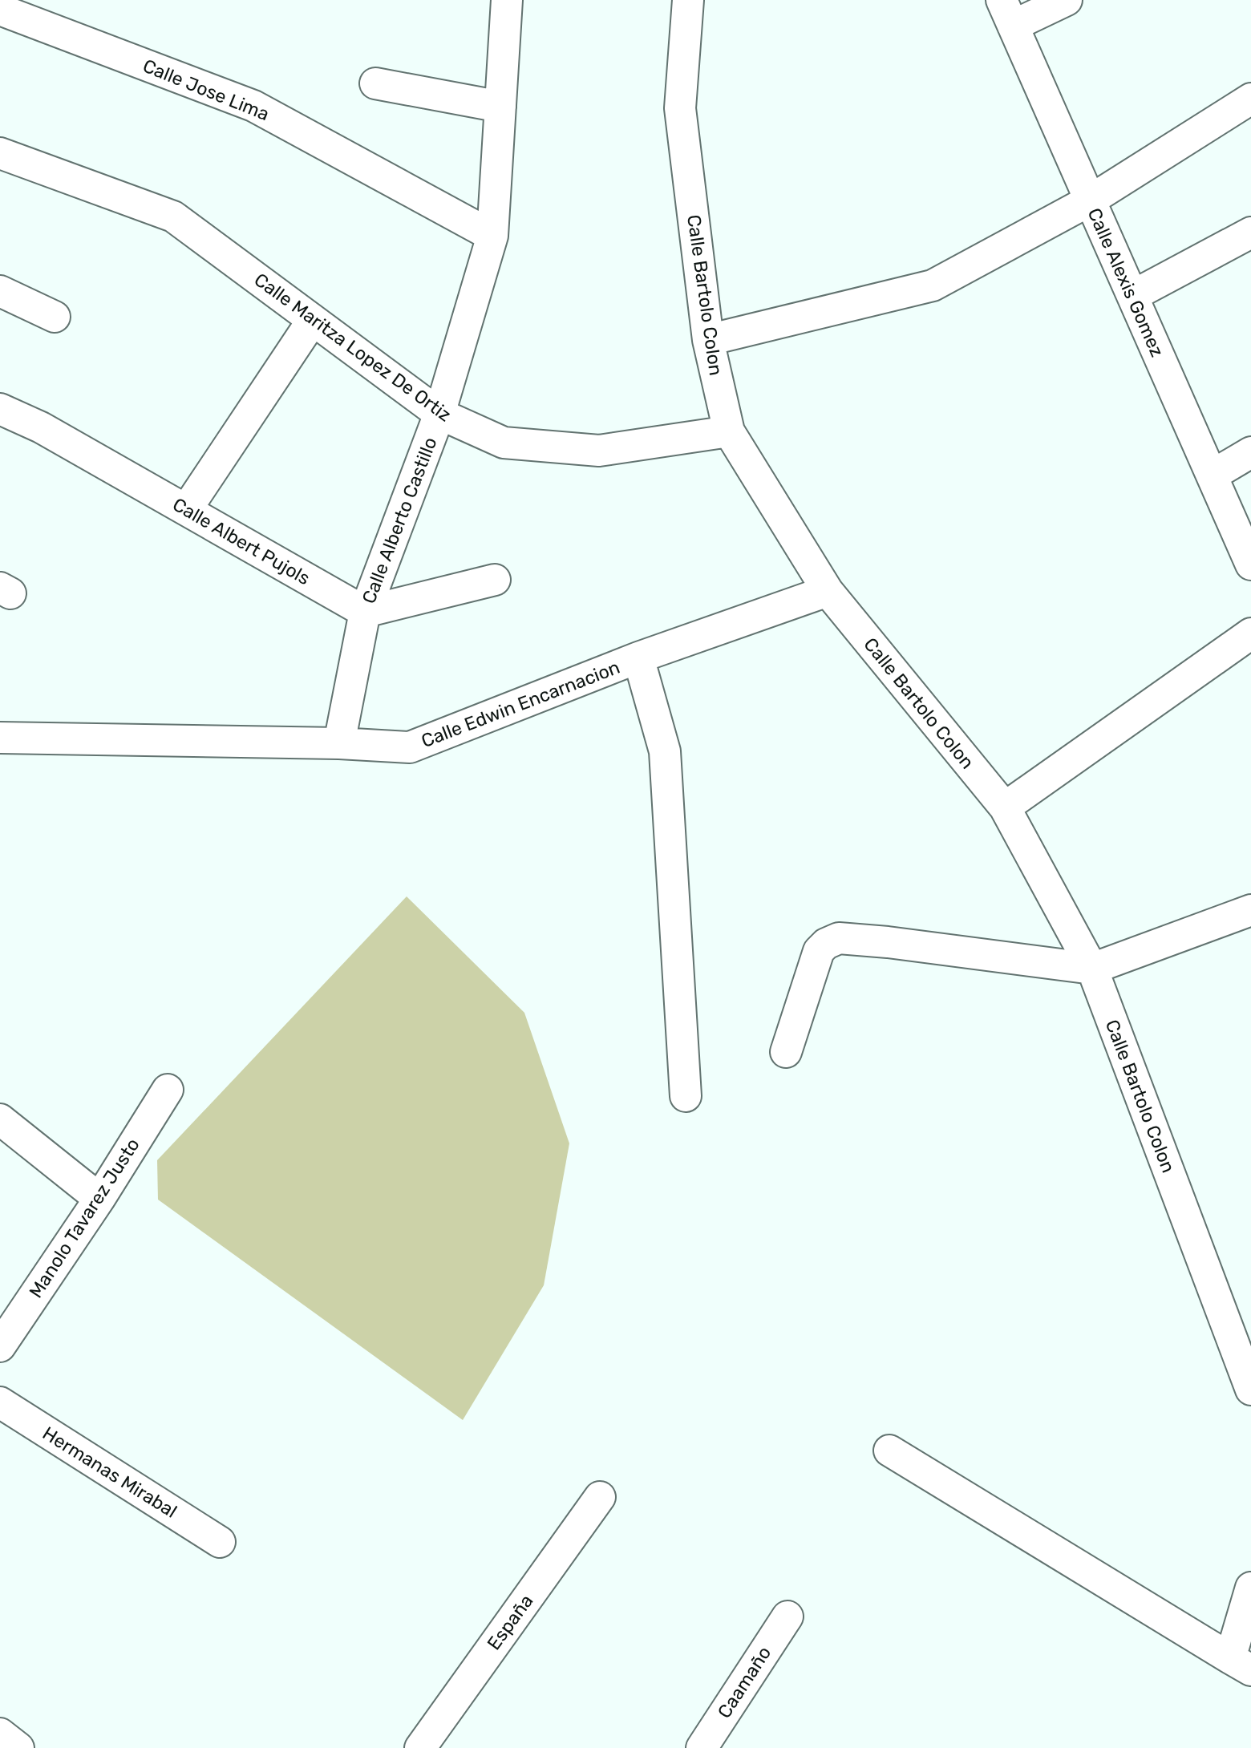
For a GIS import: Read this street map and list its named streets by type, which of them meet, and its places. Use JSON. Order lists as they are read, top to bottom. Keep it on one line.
{"streets":{"street":["Calle Jose Lima","Calle Alexis Gomez","Calle Bartolo Colon","Calle Maritza Lopez De Ortiz","Calle Alberto Castillo","Calle Albert Pujols","Calle Edwin Encarnacion","Manolo Tavarez Justo","Hermanas Mirabal","España","Caamaño"]},"crossings":[["Calle Jose Lima","Calle Alberto Castillo"],["Calle Bartolo Colon","Calle Maritza Lopez De Ortiz"],["Calle Bartolo Colon","Calle Edwin Encarnacion"],["Calle Maritza Lopez De Ortiz","Calle Alberto Castillo"],["Calle Alberto Castillo","Calle Albert Pujols"],["Calle Alberto Castillo","Calle Edwin Encarnacion"]]}
